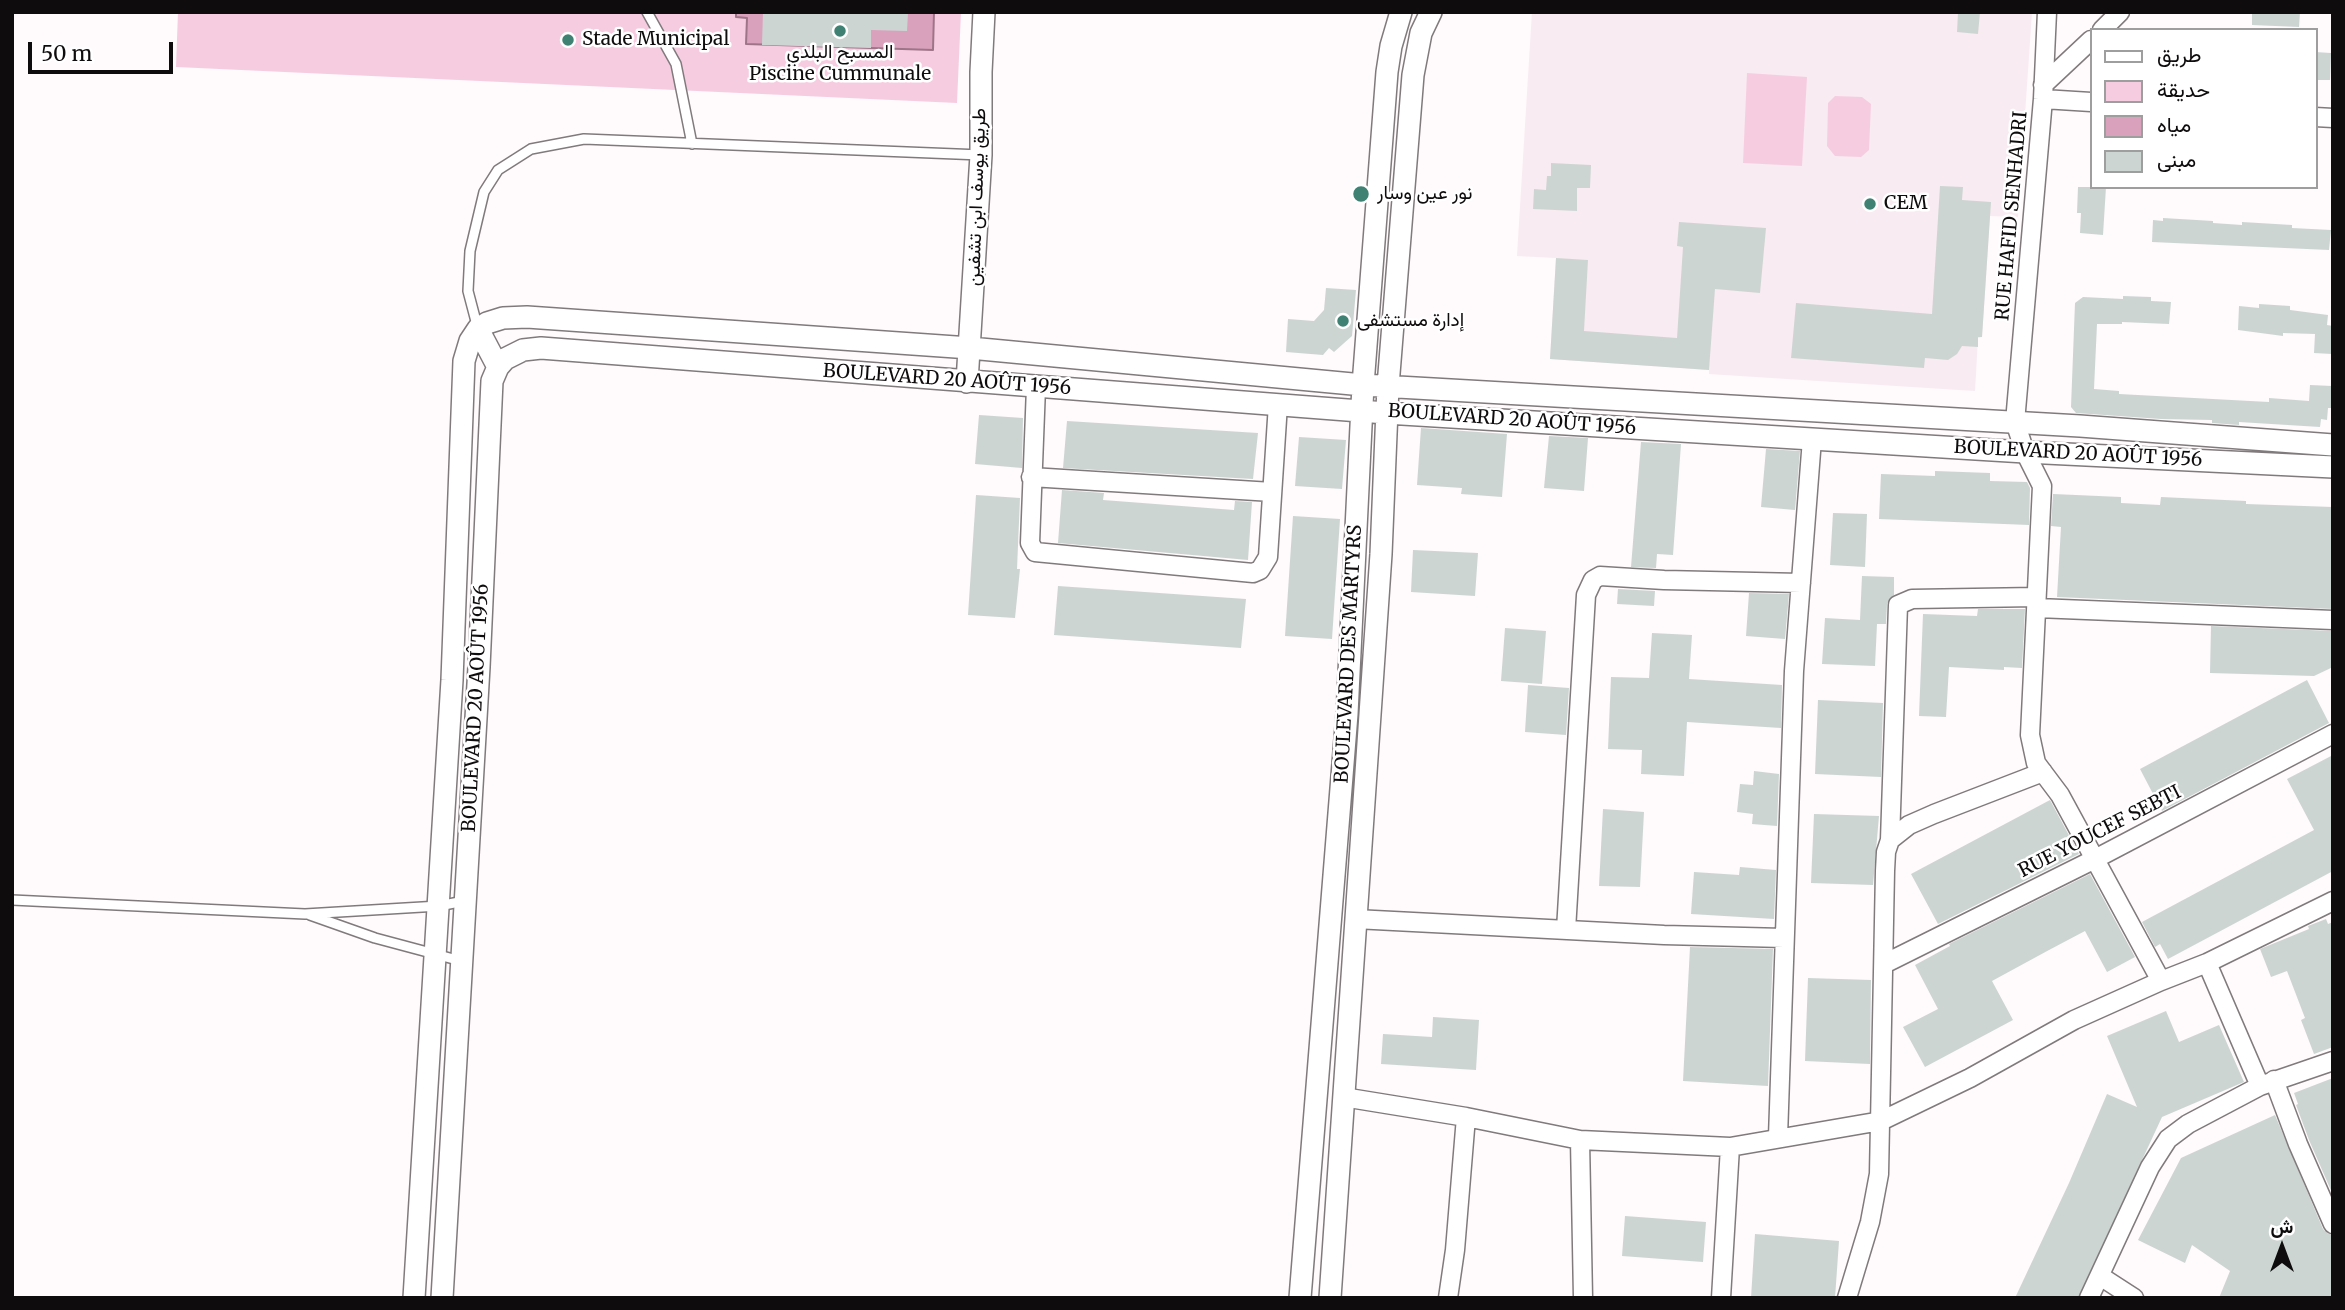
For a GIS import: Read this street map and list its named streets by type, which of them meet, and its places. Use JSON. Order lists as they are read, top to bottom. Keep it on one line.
{"streets":{"street":["طريق يوسف ابن تشفين","RUE HAFID SENHADRI","BOULEVARD 20 AOÛT 1956","BOULEVARD DES MARTYRS","RUE YOUCEF SEBTI"]},"crossings":[["طريق يوسف ابن تشفين","BOULEVARD 20 AOÛT 1956"],["RUE HAFID SENHADRI","BOULEVARD 20 AOÛT 1956"],["BOULEVARD 20 AOÛT 1956","BOULEVARD DES MARTYRS"]],"places":["المسبح البلدي Piscine Cummunale","Stade Municipal","نور عين وسار","CEM","إدارة مستشفى"],"legend":["طريق","حديقة","مياه","مبنى"],"scale_bar":"50 m","north":"top"}
